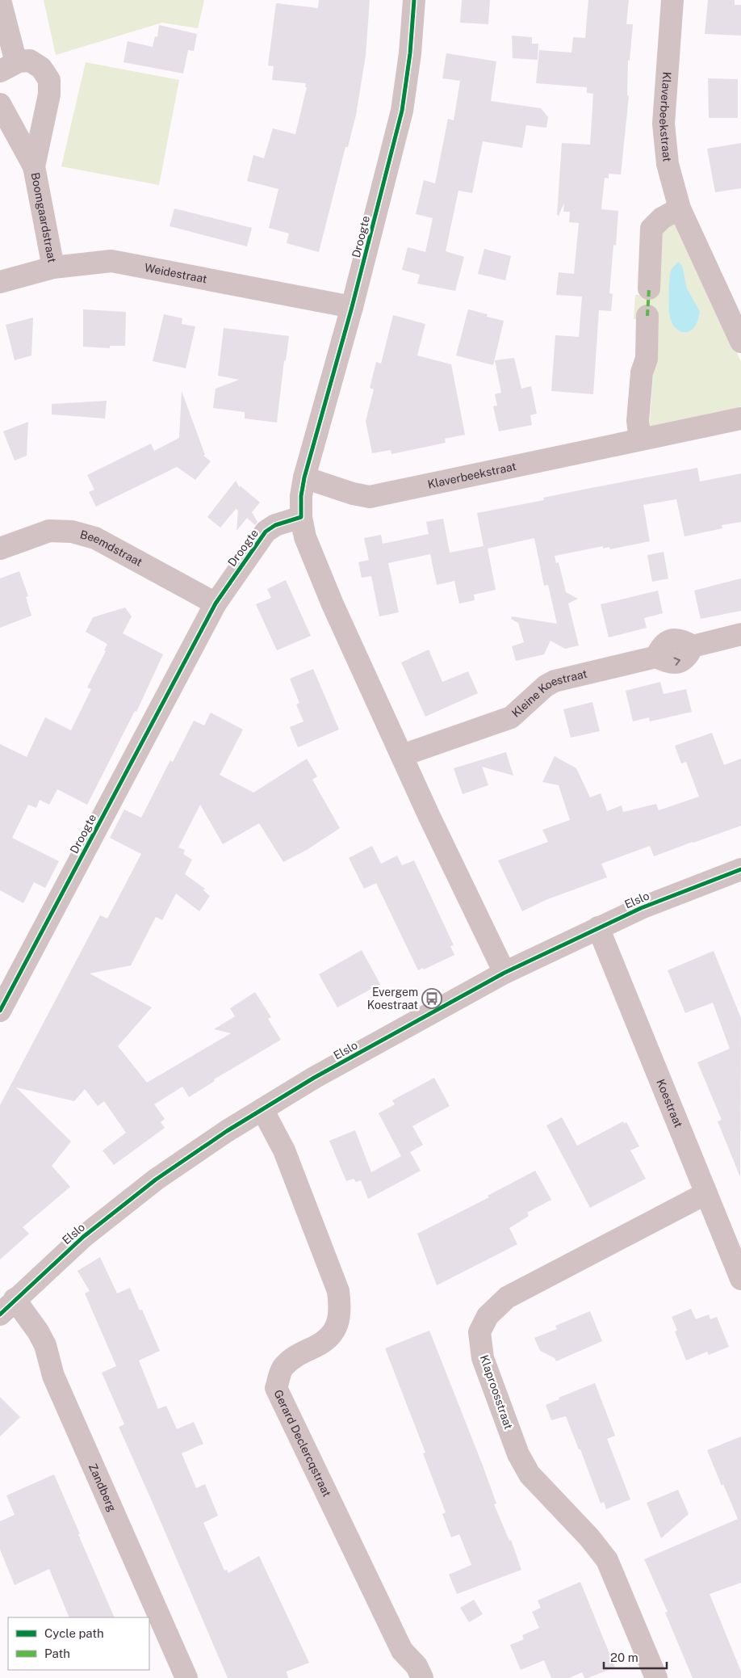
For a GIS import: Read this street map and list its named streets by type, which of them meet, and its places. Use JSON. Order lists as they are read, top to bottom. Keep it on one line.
{"streets":{"street":["Klaverbeekstraat","Boomgaardstraat","Droogte","Weidestraat","Beemdstraat","Kleine Koestraat","Elslo","Koestraat","Klaproosstraat","Gerard Declercqstraat","Zandberg"]},"crossings":[["Klaverbeekstraat","Droogte"],["Boomgaardstraat","Weidestraat"],["Droogte","Weidestraat"],["Droogte","Beemdstraat"],["Elslo","Koestraat"],["Elslo","Gerard Declercqstraat"],["Elslo","Zandberg"],["Koestraat","Klaproosstraat"]],"places":{"bus stop":["Evergem Koestraat"]},"legend":["Cycle path","Path"],"scale_bar":"20 m"}
